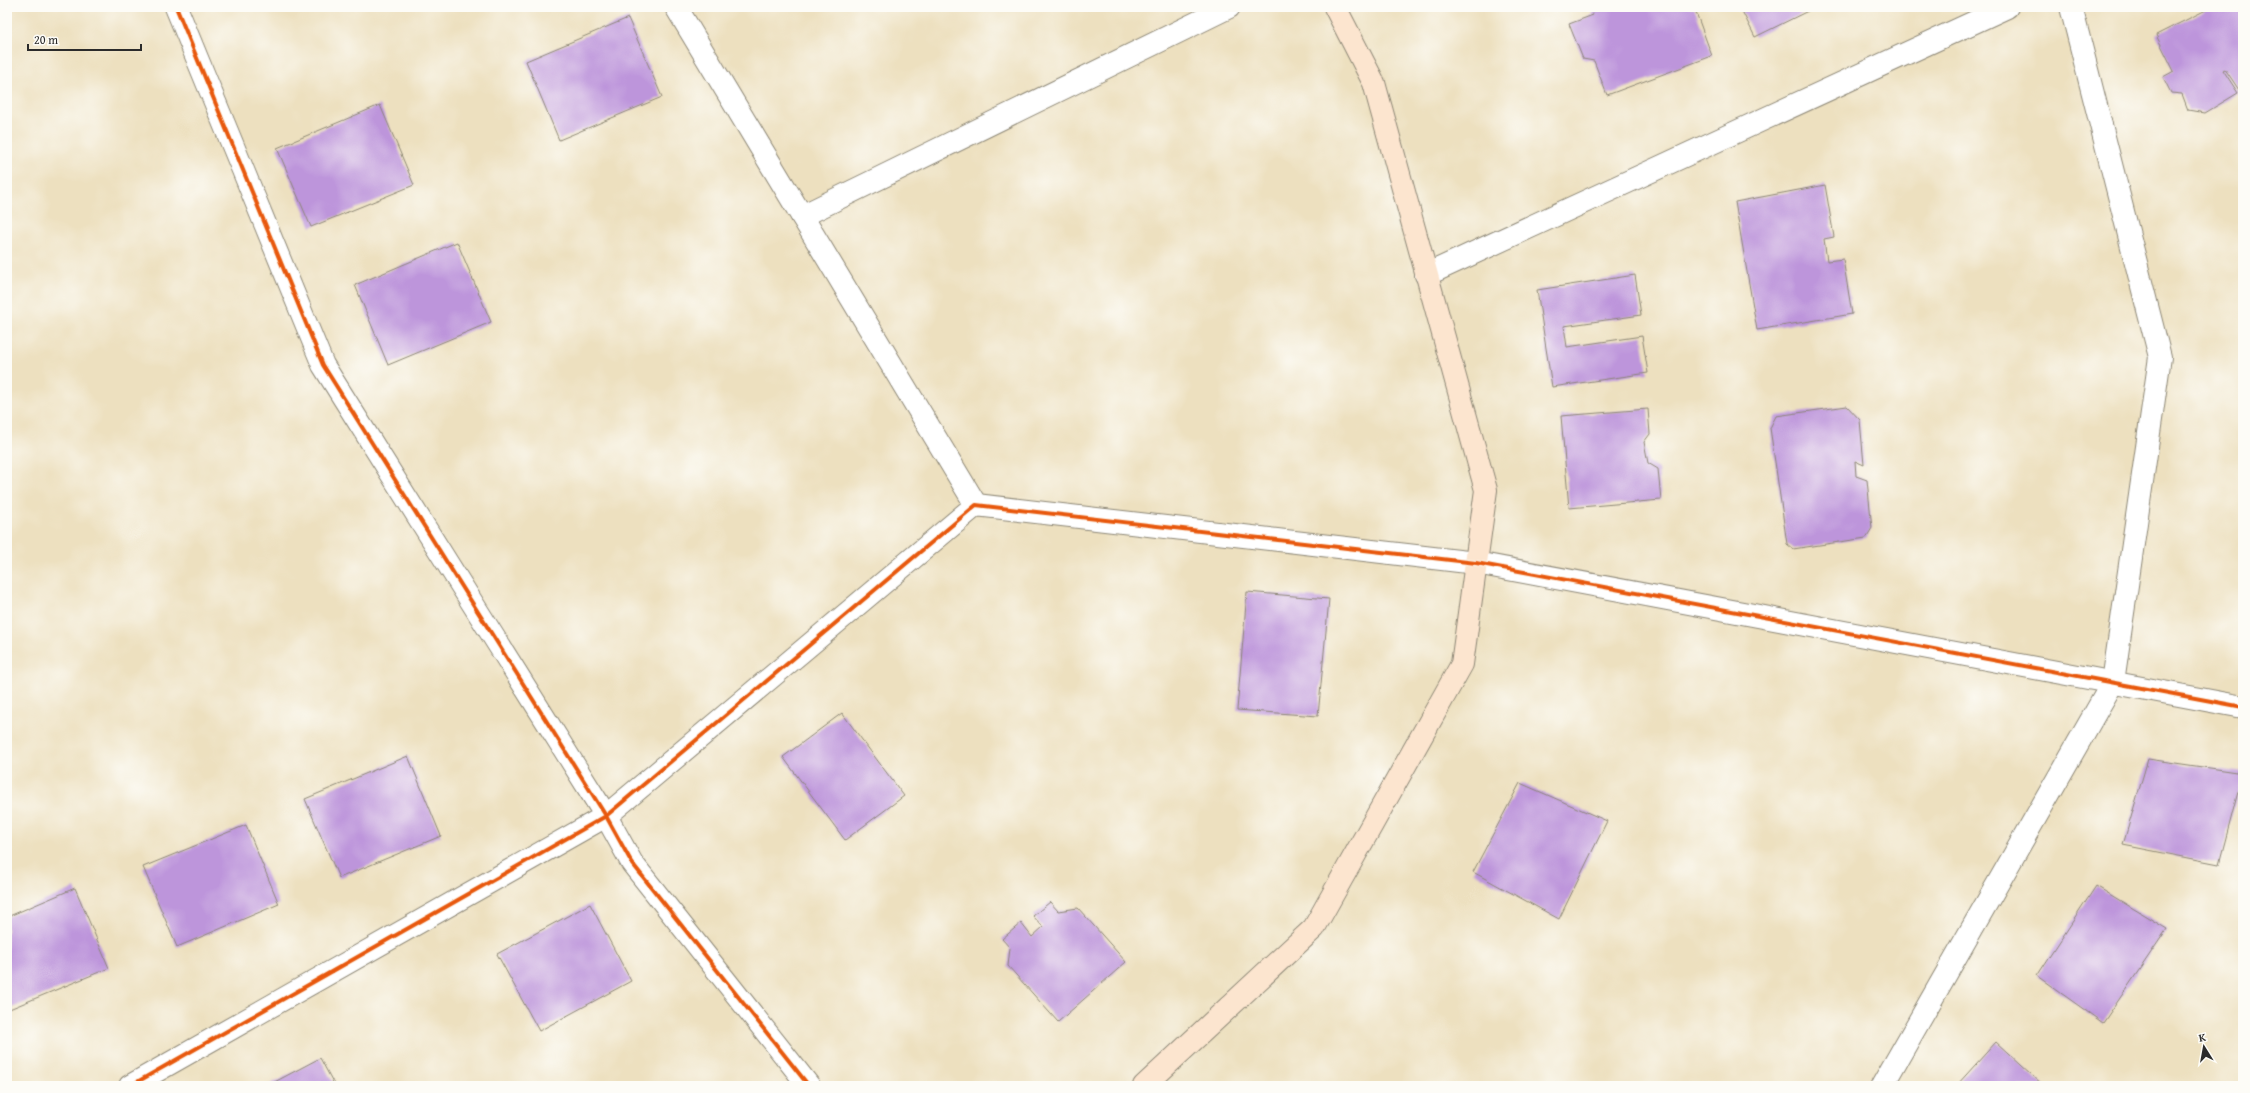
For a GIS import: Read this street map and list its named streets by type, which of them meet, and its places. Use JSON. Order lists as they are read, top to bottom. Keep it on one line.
{"scale_bar":"20 m","north":"top"}
